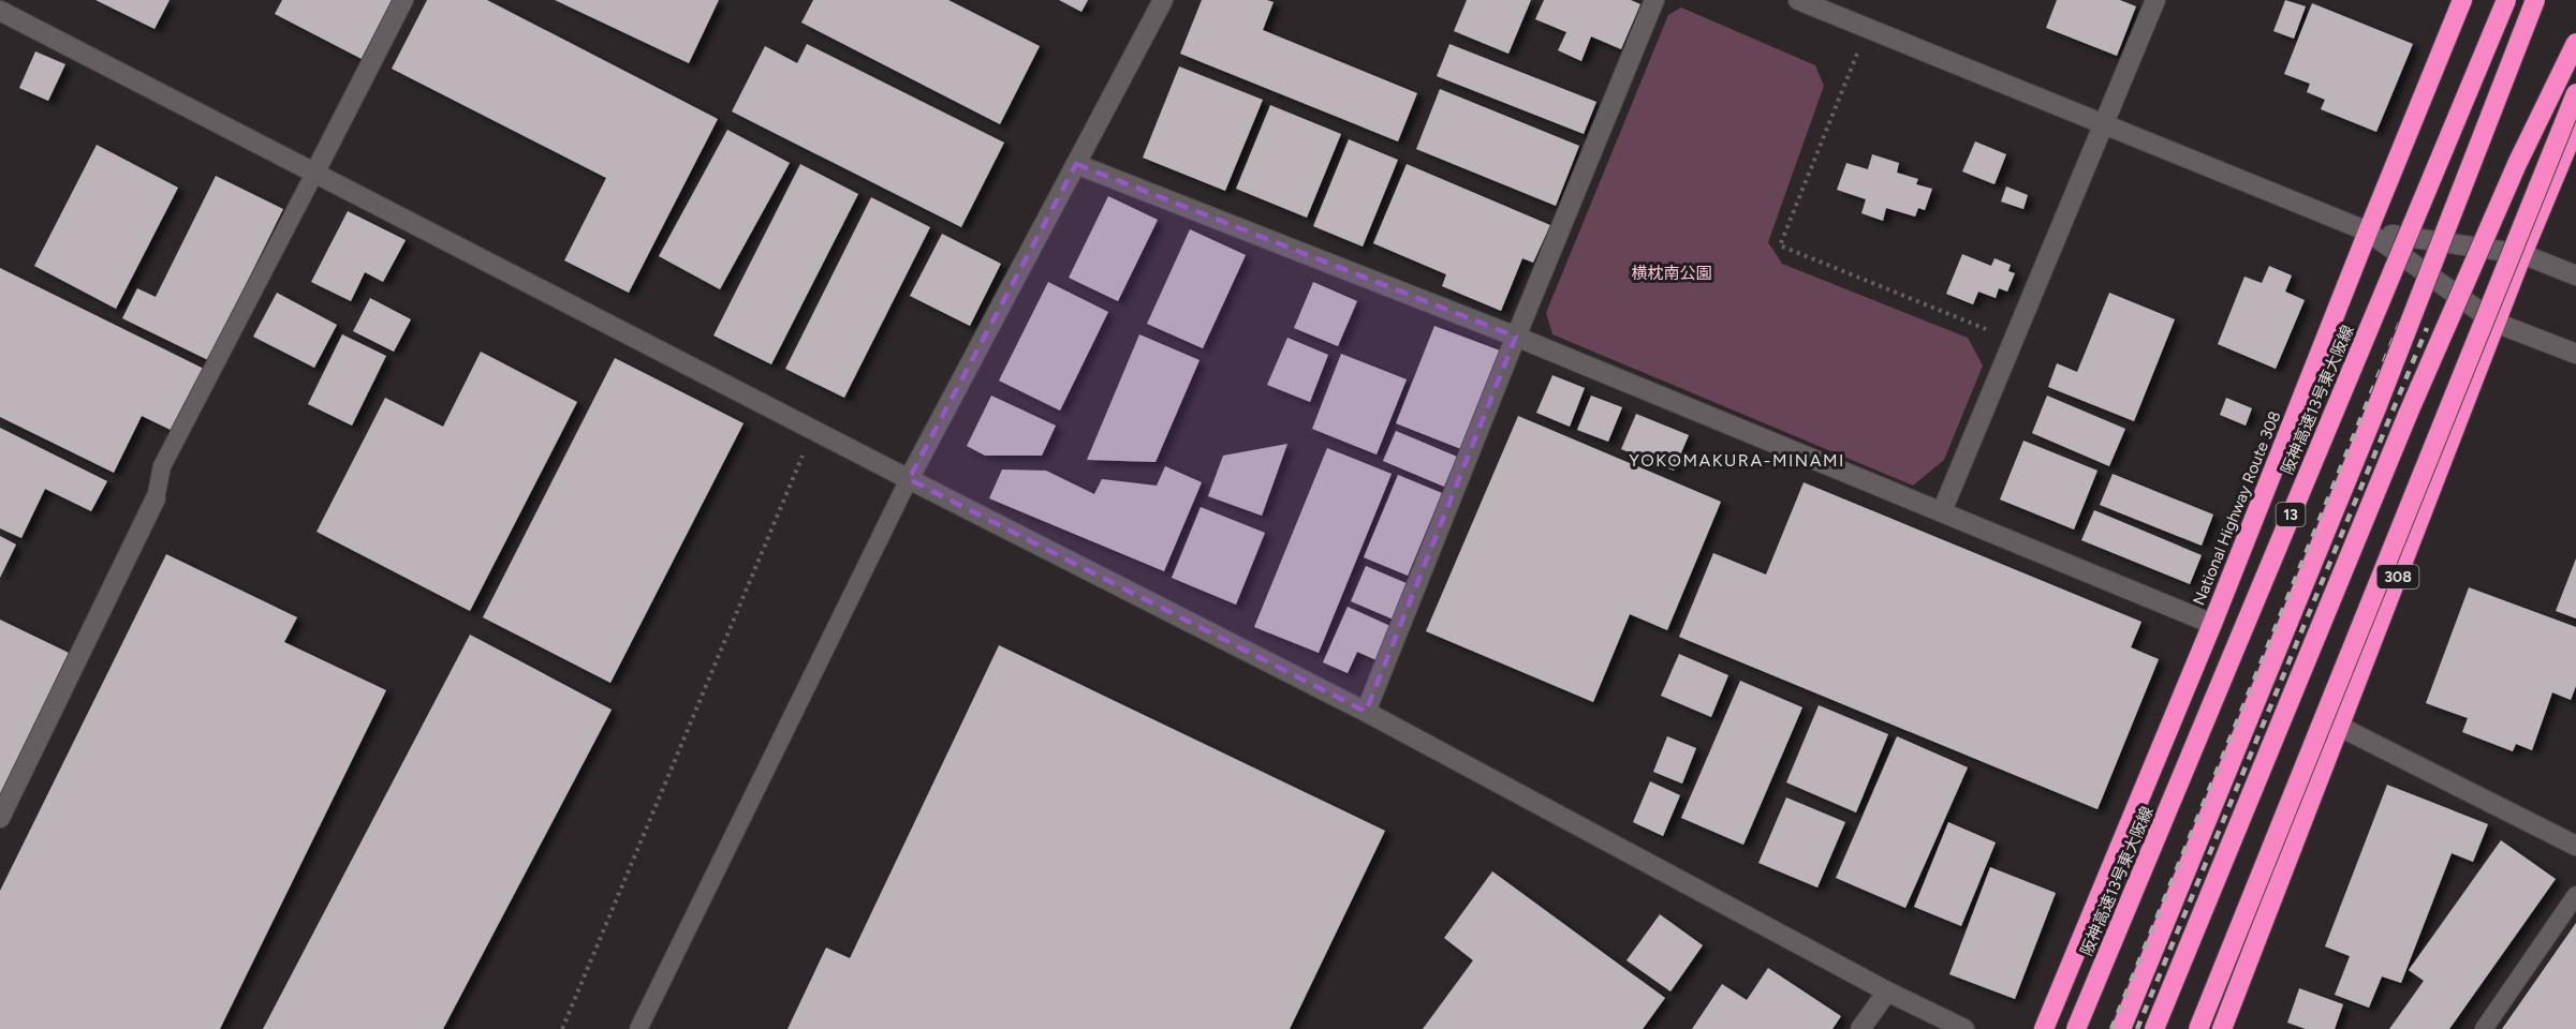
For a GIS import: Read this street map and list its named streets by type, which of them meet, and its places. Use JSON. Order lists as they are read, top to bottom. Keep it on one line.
{"streets":{"highway":["阪神高速13号東大阪線","National Highway Route 308","13","308"]},"districts":["YOKOMAKURA-MINAMI"],"parks":["横枕南公園"]}
